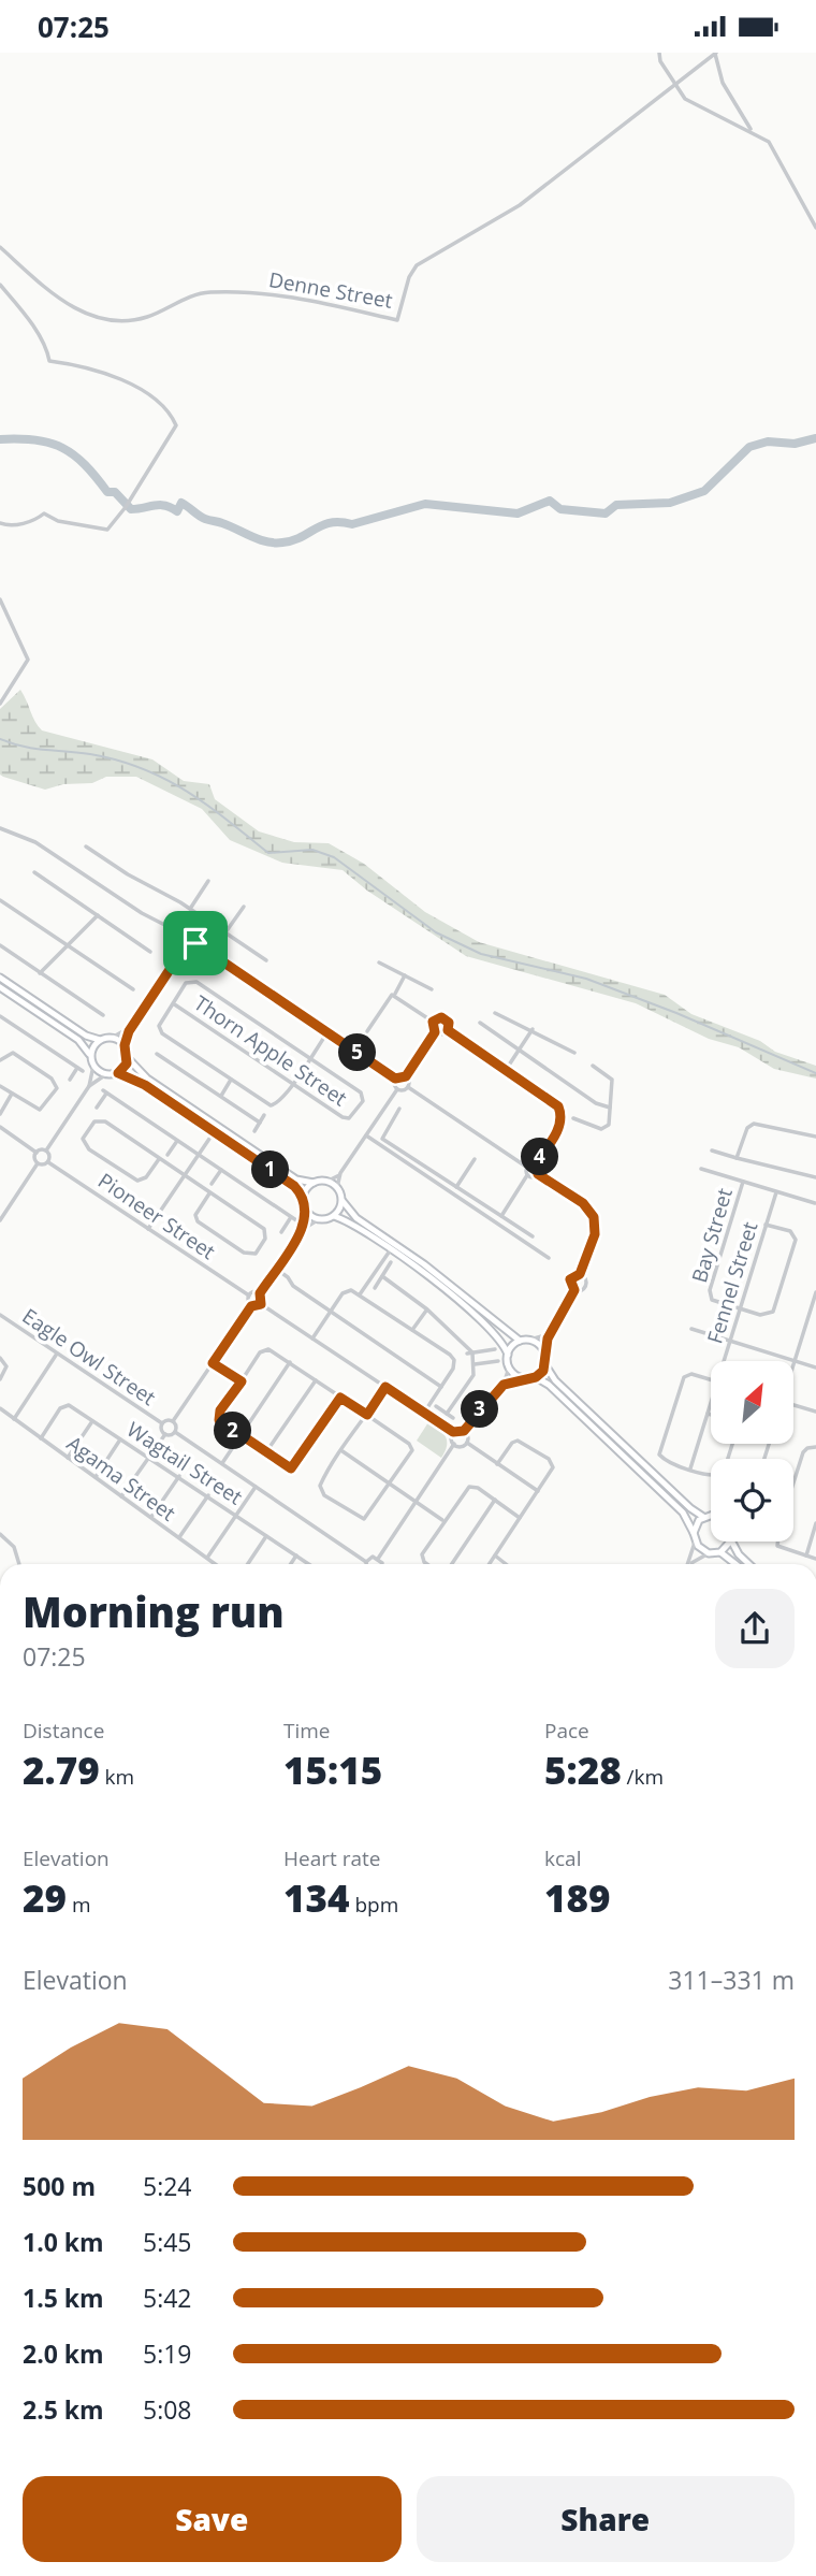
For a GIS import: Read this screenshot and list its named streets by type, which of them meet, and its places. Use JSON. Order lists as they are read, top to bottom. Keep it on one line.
{"streets":{"street":["Denne Street","Thorn Apple Street","Pioneer Street","Bay Street","Fennel Street","Eagle Owl Street","Wagtail Street","Agama Street"]},"crossings":[["Bay Street","Fennel Street"],["Wagtail Street","Agama Street"]],"north":"top right","page":{"status":"07:25","pins":["5","4","1","3","2"],"heading":["Morning run","07:25"],"stats":[["Distance","2.79 km"],["Time","15:15"],["Pace","5:28 /km"],["Elevation","29 m"],["Heart rate","134 bpm"],["kcal","189"]],"chart":["Elevation","311–331 m"],"list":[{"name":"500 m","note":"5:24"},{"name":"1.0 km","note":"5:45"},{"name":"1.5 km","note":"5:42"},{"name":"2.0 km","note":"5:19"},{"name":"2.5 km","note":"5:08"}],"buttons":["Save","Share"]}}
